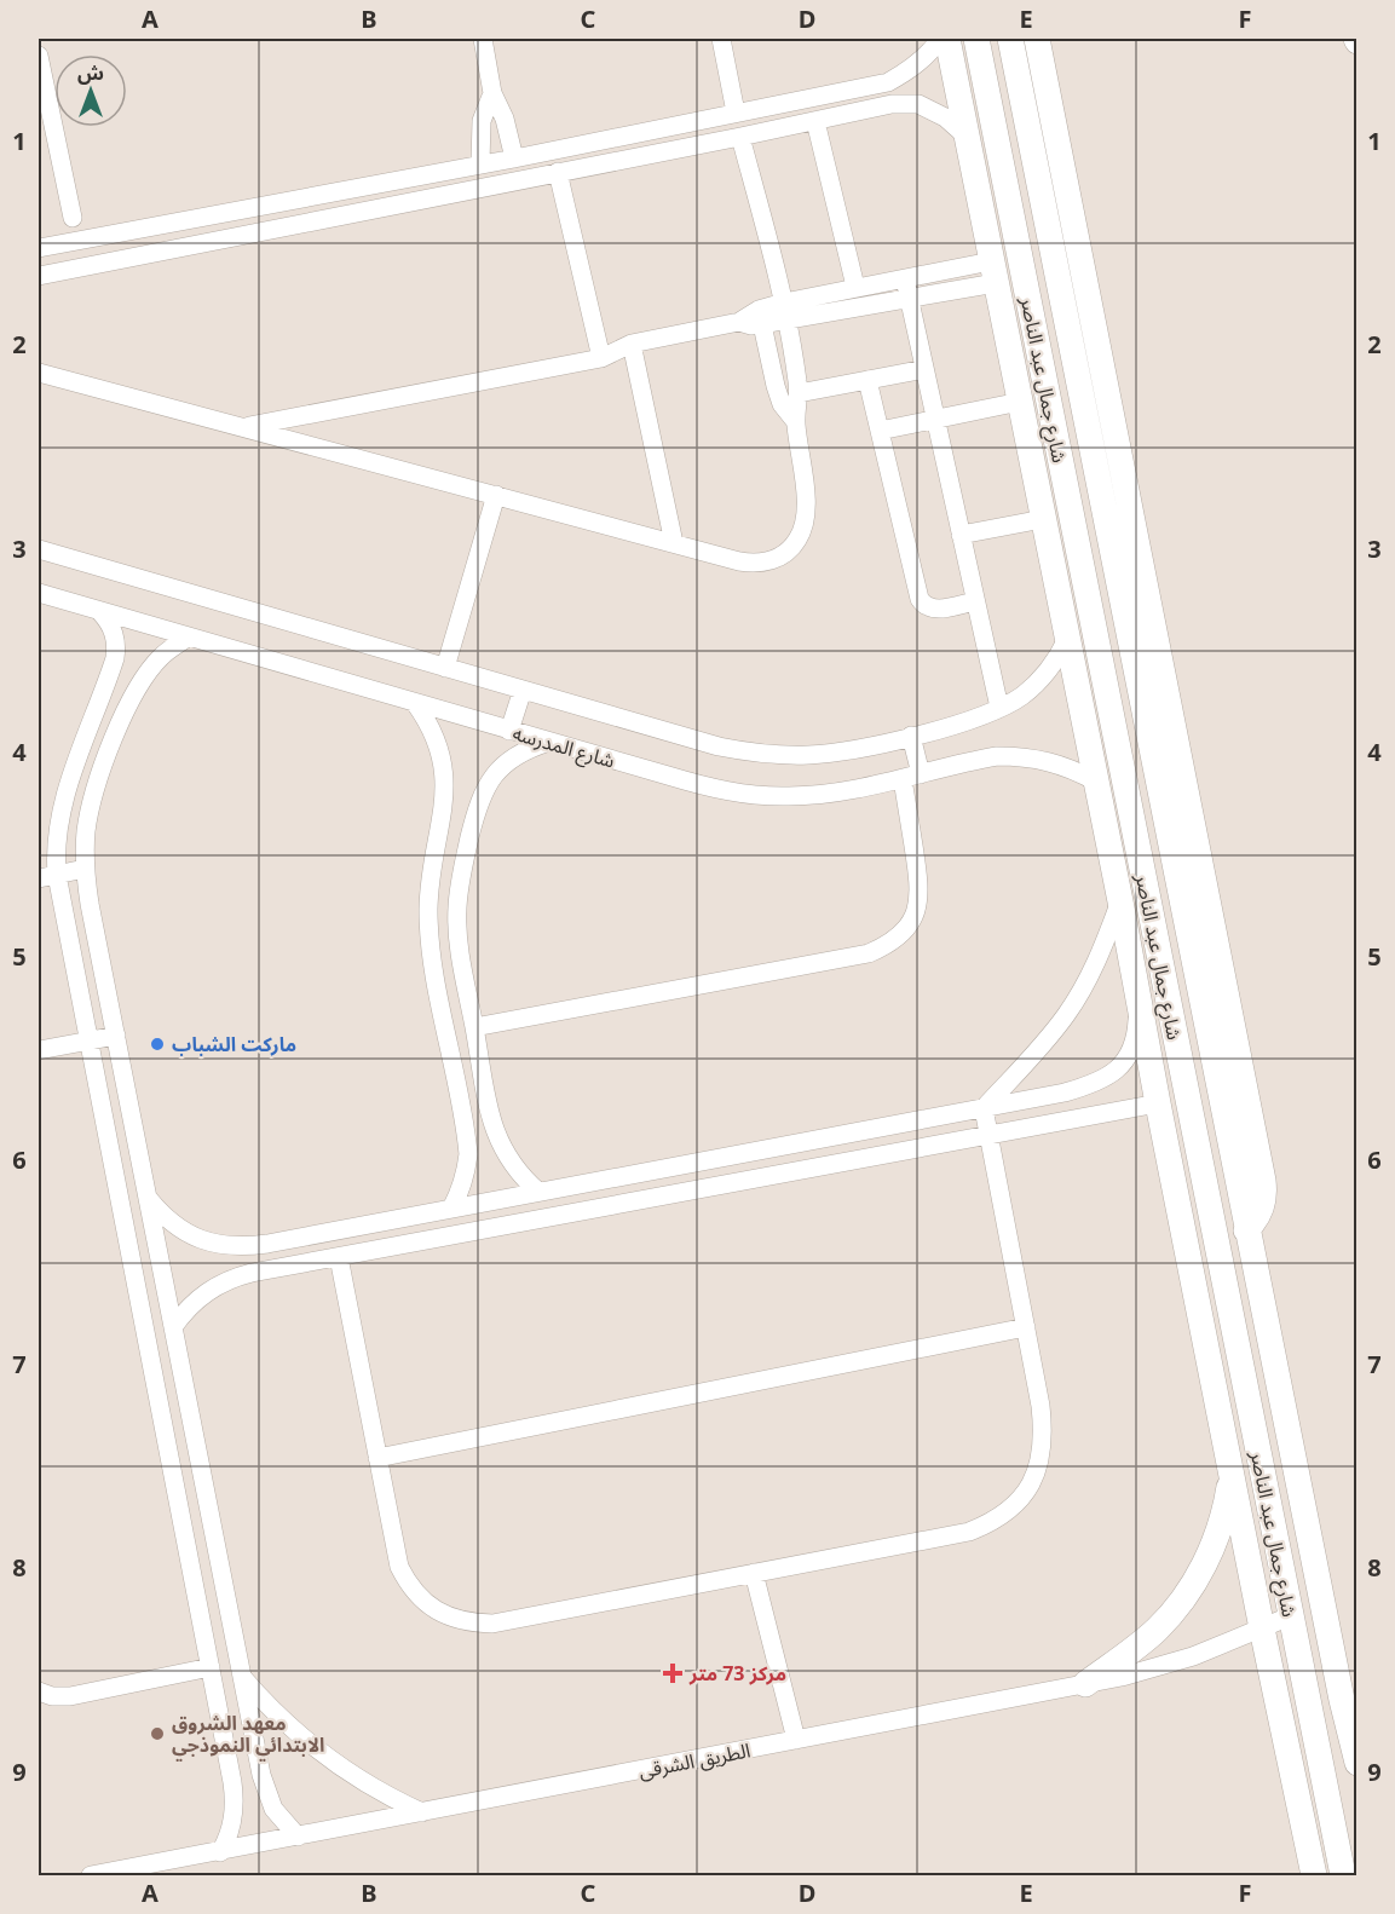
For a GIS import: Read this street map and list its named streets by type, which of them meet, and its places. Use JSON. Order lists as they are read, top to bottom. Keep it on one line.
{"streets":{"main road":["شارع جمال عبد الناصر"],"street":["شارع المدرسه","الطريق الشرقى"]},"crossings":[["شارع جمال عبد الناصر","الطريق الشرقى"]],"places":{"other":["ماركت الشباب","معهد الشروق الابتدائي النموذجي"],"health":["مركز 73 متر"]},"north":"top","grid":{"columns":["A","B","C","D","E","F"],"rows":["1","2","3","4","5","6","7","8","9"]}}
